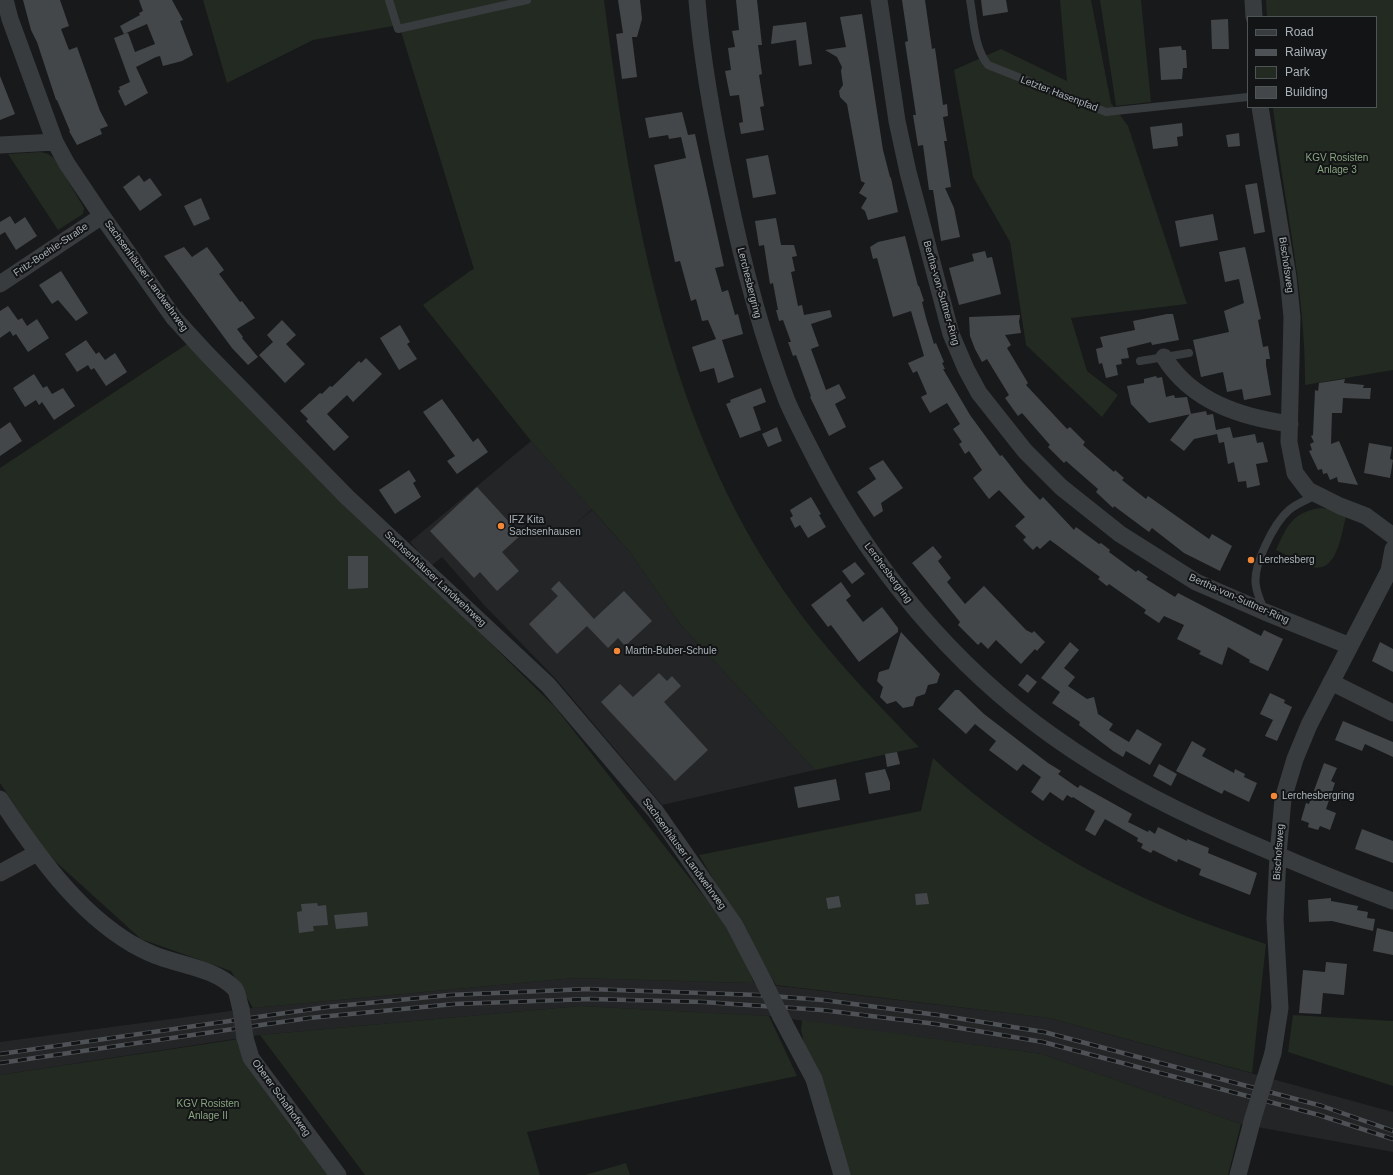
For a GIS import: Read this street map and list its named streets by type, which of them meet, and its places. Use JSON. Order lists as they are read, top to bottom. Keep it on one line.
{"streets":{"street":["Fritz-Boehle-Straße","Bischofsweg","Sachsenhäuser Landwehrweg","Lerchesbergring","Bertha-von-Suttner-Ring","Oberer Schafhofweg"],"lane":["Letzter Hasenpfad"]},"crossings":[["Fritz-Boehle-Straße","Sachsenhäuser Landwehrweg"],["Bischofsweg","Lerchesbergring"],["Bischofsweg","Bertha-von-Suttner-Ring"]],"parks":["KGV Rosisten Anlage 3","KGV Rosisten Anlage II"],"places":["IFZ Kita Sachsenhausen","Lerchesberg","Martin-Buber-Schule","Lerchesbergring"],"legend":["Road","Railway","Park","Building"]}
